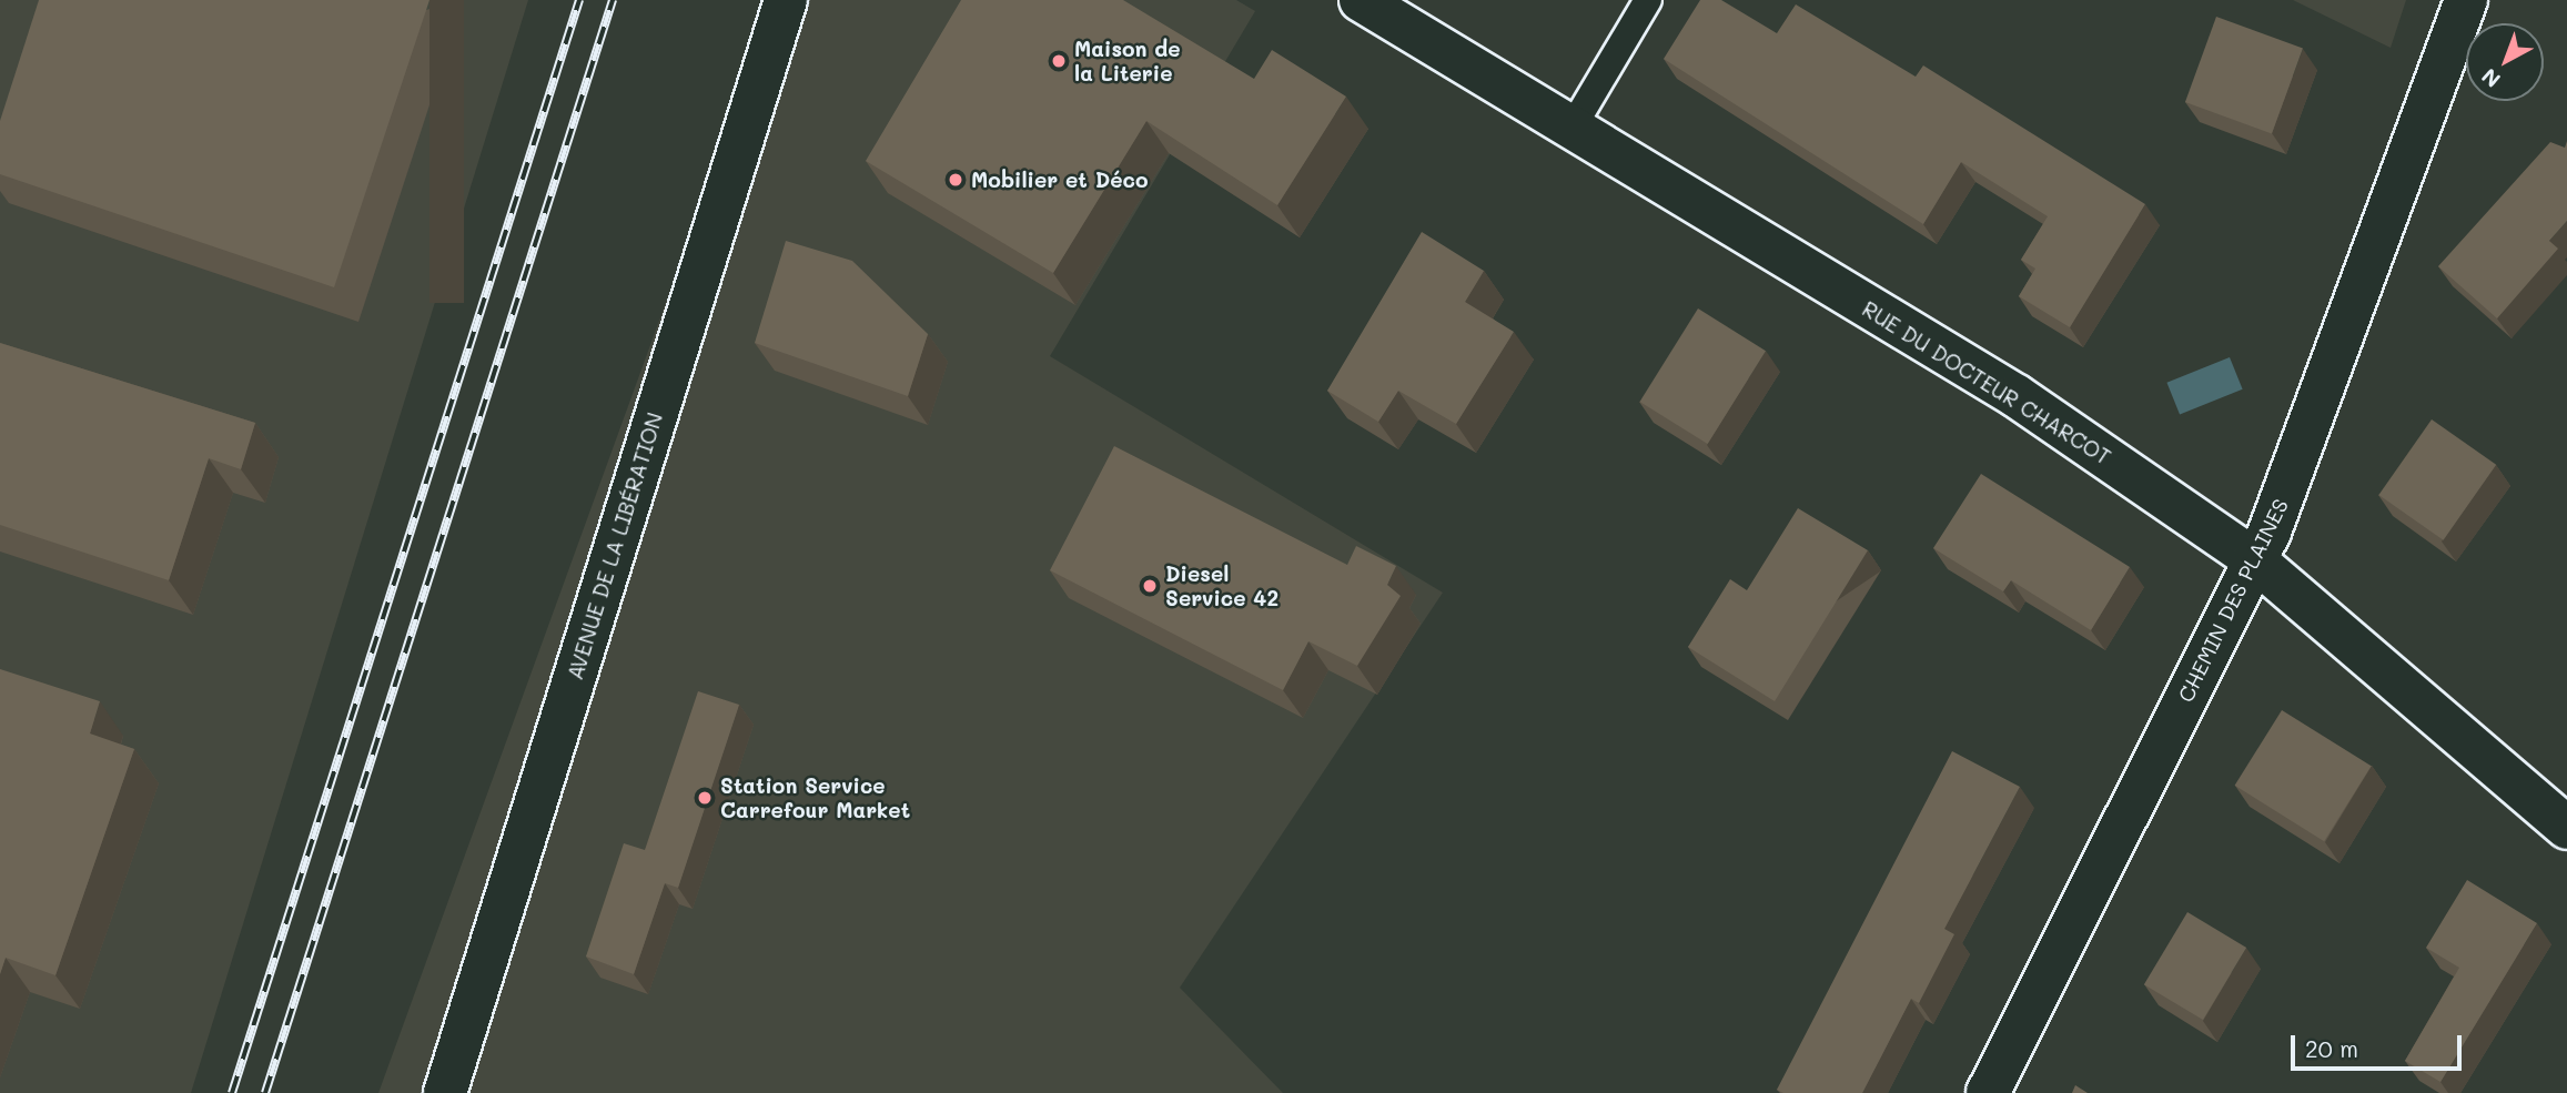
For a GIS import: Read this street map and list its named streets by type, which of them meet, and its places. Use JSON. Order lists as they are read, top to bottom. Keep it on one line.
{"streets":{"street":["RUE DU DOCTEUR CHARCOT","AVENUE DE LA LIBÉRATION","CHEMIN DES PLAINES"]},"crossings":[["RUE DU DOCTEUR CHARCOT","CHEMIN DES PLAINES"]],"places":["Maison de la Literie","Mobilier et Déco","Diesel Service 42","Station Service Carrefour Market"],"scale_bar":"20 m","north":"bottom left"}
